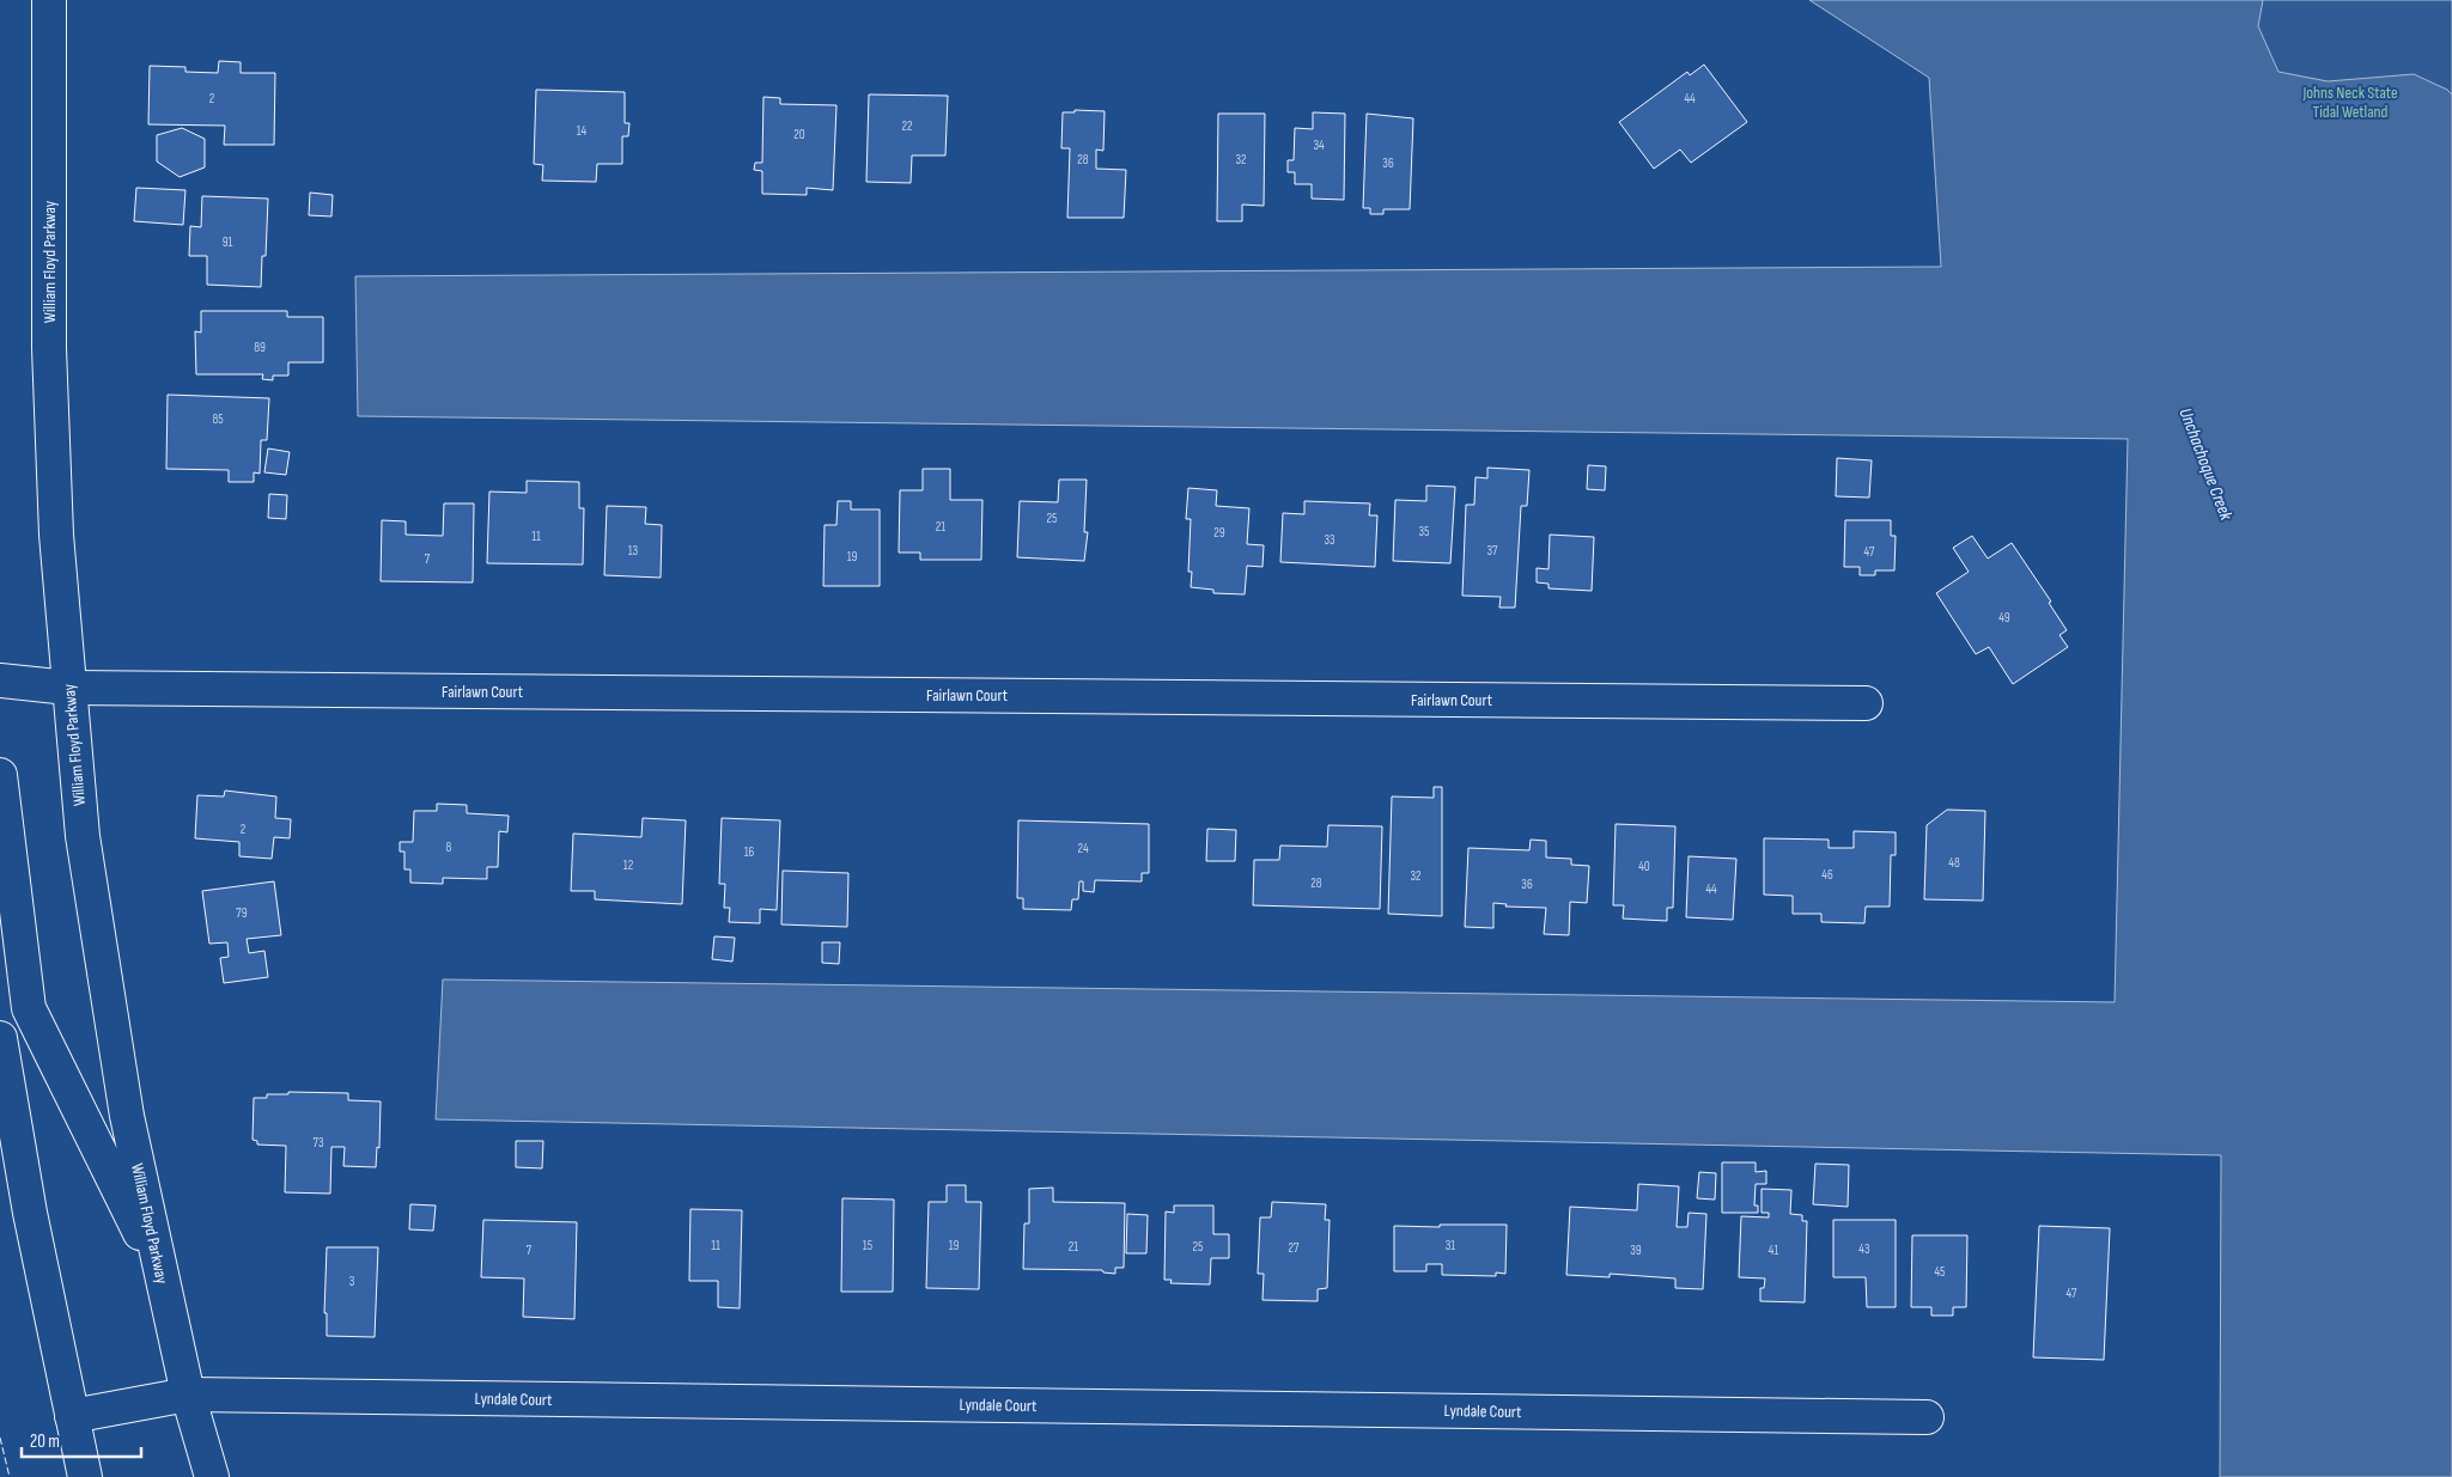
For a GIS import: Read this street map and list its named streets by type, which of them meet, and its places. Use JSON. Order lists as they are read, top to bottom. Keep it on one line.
{"streets":{"main road":["William Floyd Parkway","Fairlawn Court","Lyndale Court"]},"crossings":[["William Floyd Parkway","Fairlawn Court"],["William Floyd Parkway","Lyndale Court"]],"water":["Unchachoque Creek"],"parks":["Johns Neck State Tidal Wetland"],"house_numbers":["2","44","22","14","20","34","28","32","36","91","89","85","25","21","35","29","11","33","13","37","47","19","7","49","2","8","24","16","48","12","40","46","32","28","36","44","79","73","11","15","19","31","21","25","27","43","7","39","41","45","3","47"],"scale_bar":"20 m"}
